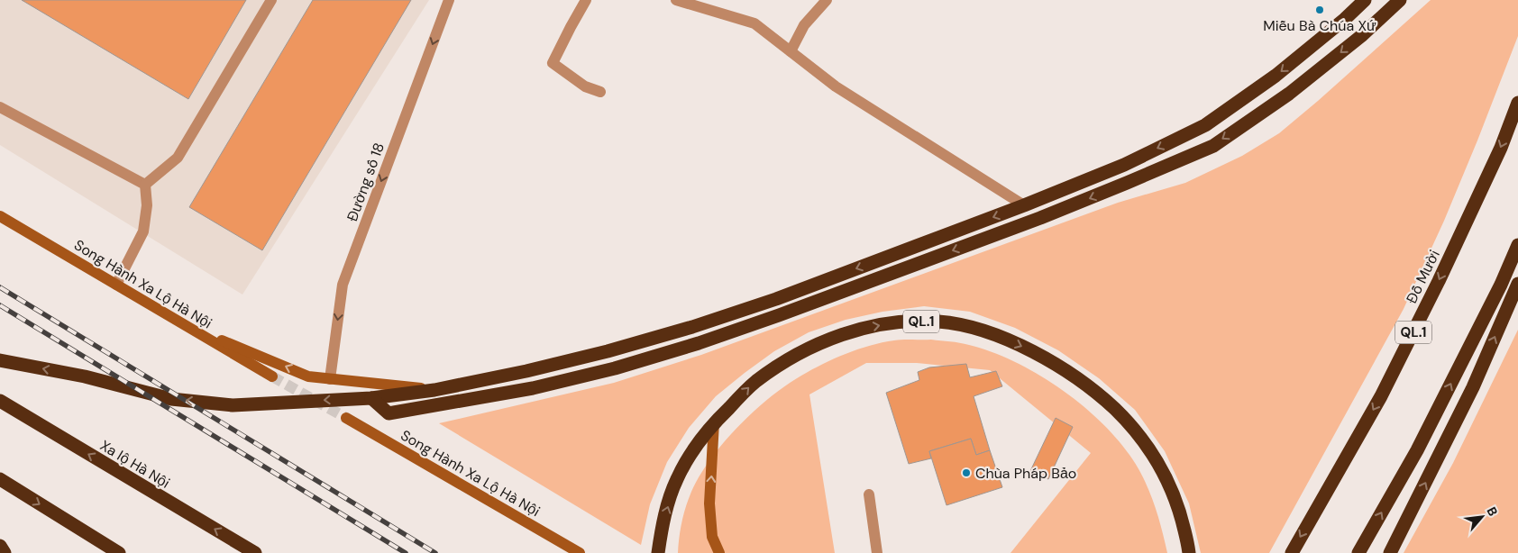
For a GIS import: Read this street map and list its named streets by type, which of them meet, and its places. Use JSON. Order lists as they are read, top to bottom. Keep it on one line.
{"streets":{"highway":["Đỗ Mười","QL.1","Xa lộ Hà Nội"],"main road":["Song Hành Xa Lộ Hà Nội"],"street":["Đường số 18"]},"one_way":["Đường số 18"],"places":["Miễu Bà Chúa Xứ","Chùa Pháp Bảo"],"north":"top right"}
